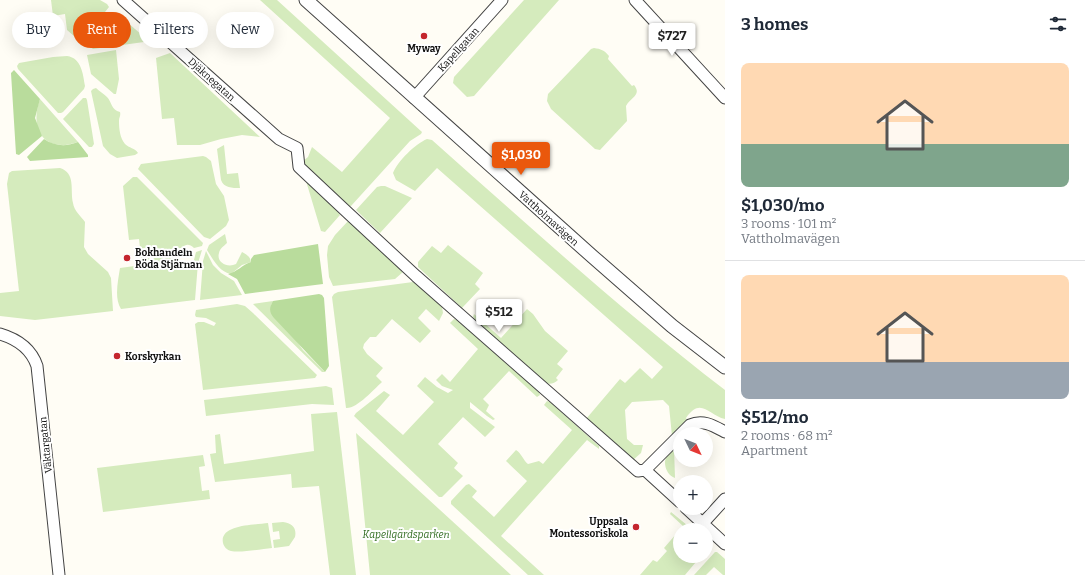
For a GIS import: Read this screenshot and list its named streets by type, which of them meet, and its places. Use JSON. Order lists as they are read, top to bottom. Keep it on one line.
{"streets":{"street":["Kapellgatan","Djäknegatan","Vattholmavägen","Väktargatan"]},"crossings":[["Kapellgatan","Vattholmavägen"]],"parks":["Kapellgärdsparken"],"places":["Myway","Bokhandeln Röda Stjärnan","Korskyrkan","Uppsala Montessoriskola"],"north":"bottom right","page":{"heading":"3 homes","chip":["Buy","Rent","Filters","New"],"price":["$727","$1,030","$512"],"list":[{"name":"$1,030/mo","note":"3 rooms · 101 m² · Vattholmavägen"},{"name":"$512/mo","note":"2 rooms · 68 m² · Apartment"}],"map_buttons":["+","−"]}}
